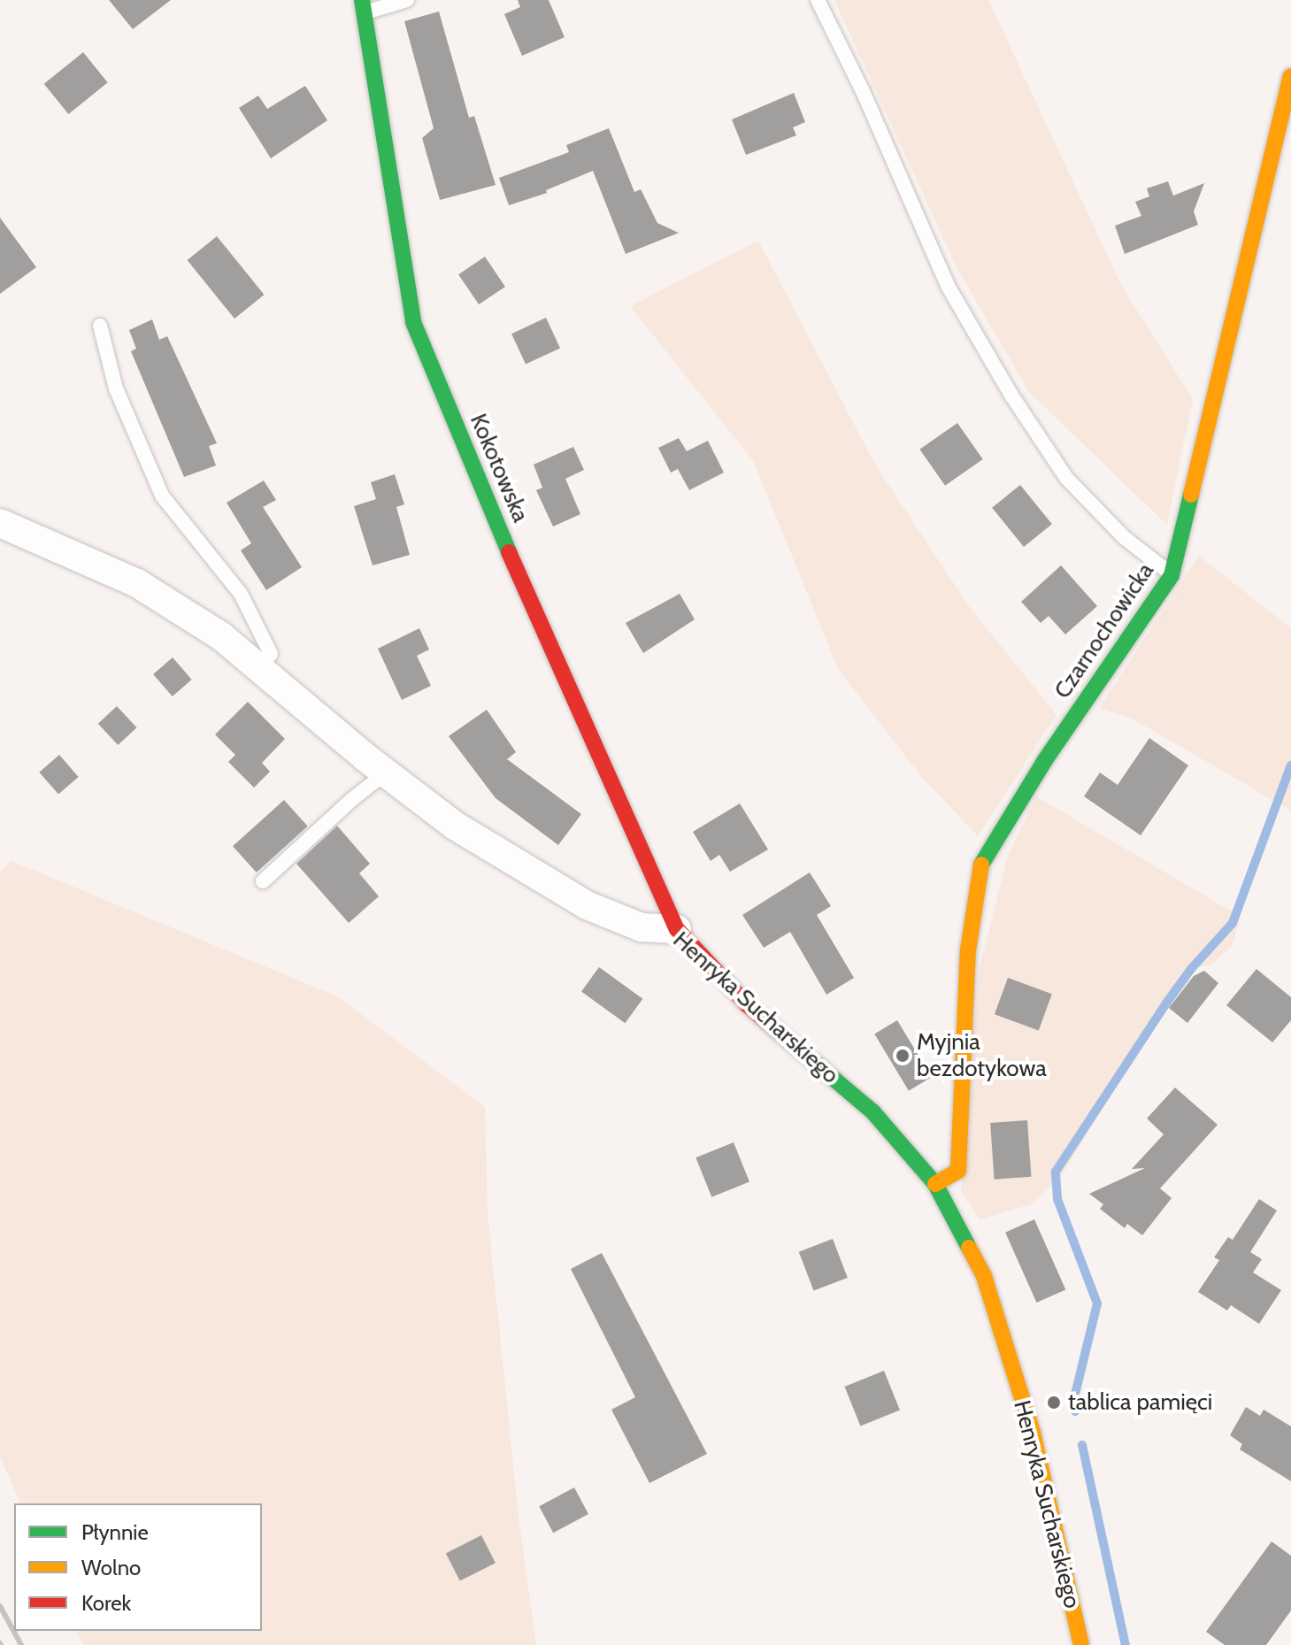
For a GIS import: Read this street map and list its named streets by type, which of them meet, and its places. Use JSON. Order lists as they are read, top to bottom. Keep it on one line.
{"streets":{"street":["Kokotowska","Czarnochowicka","Henryka Sucharskiego"]},"crossings":[["Kokotowska","Henryka Sucharskiego"],["Czarnochowicka","Henryka Sucharskiego"]],"places":["Myjnia bezdotykowa","tablica pamięci"],"legend":["Płynnie","Wolno","Korek"]}
